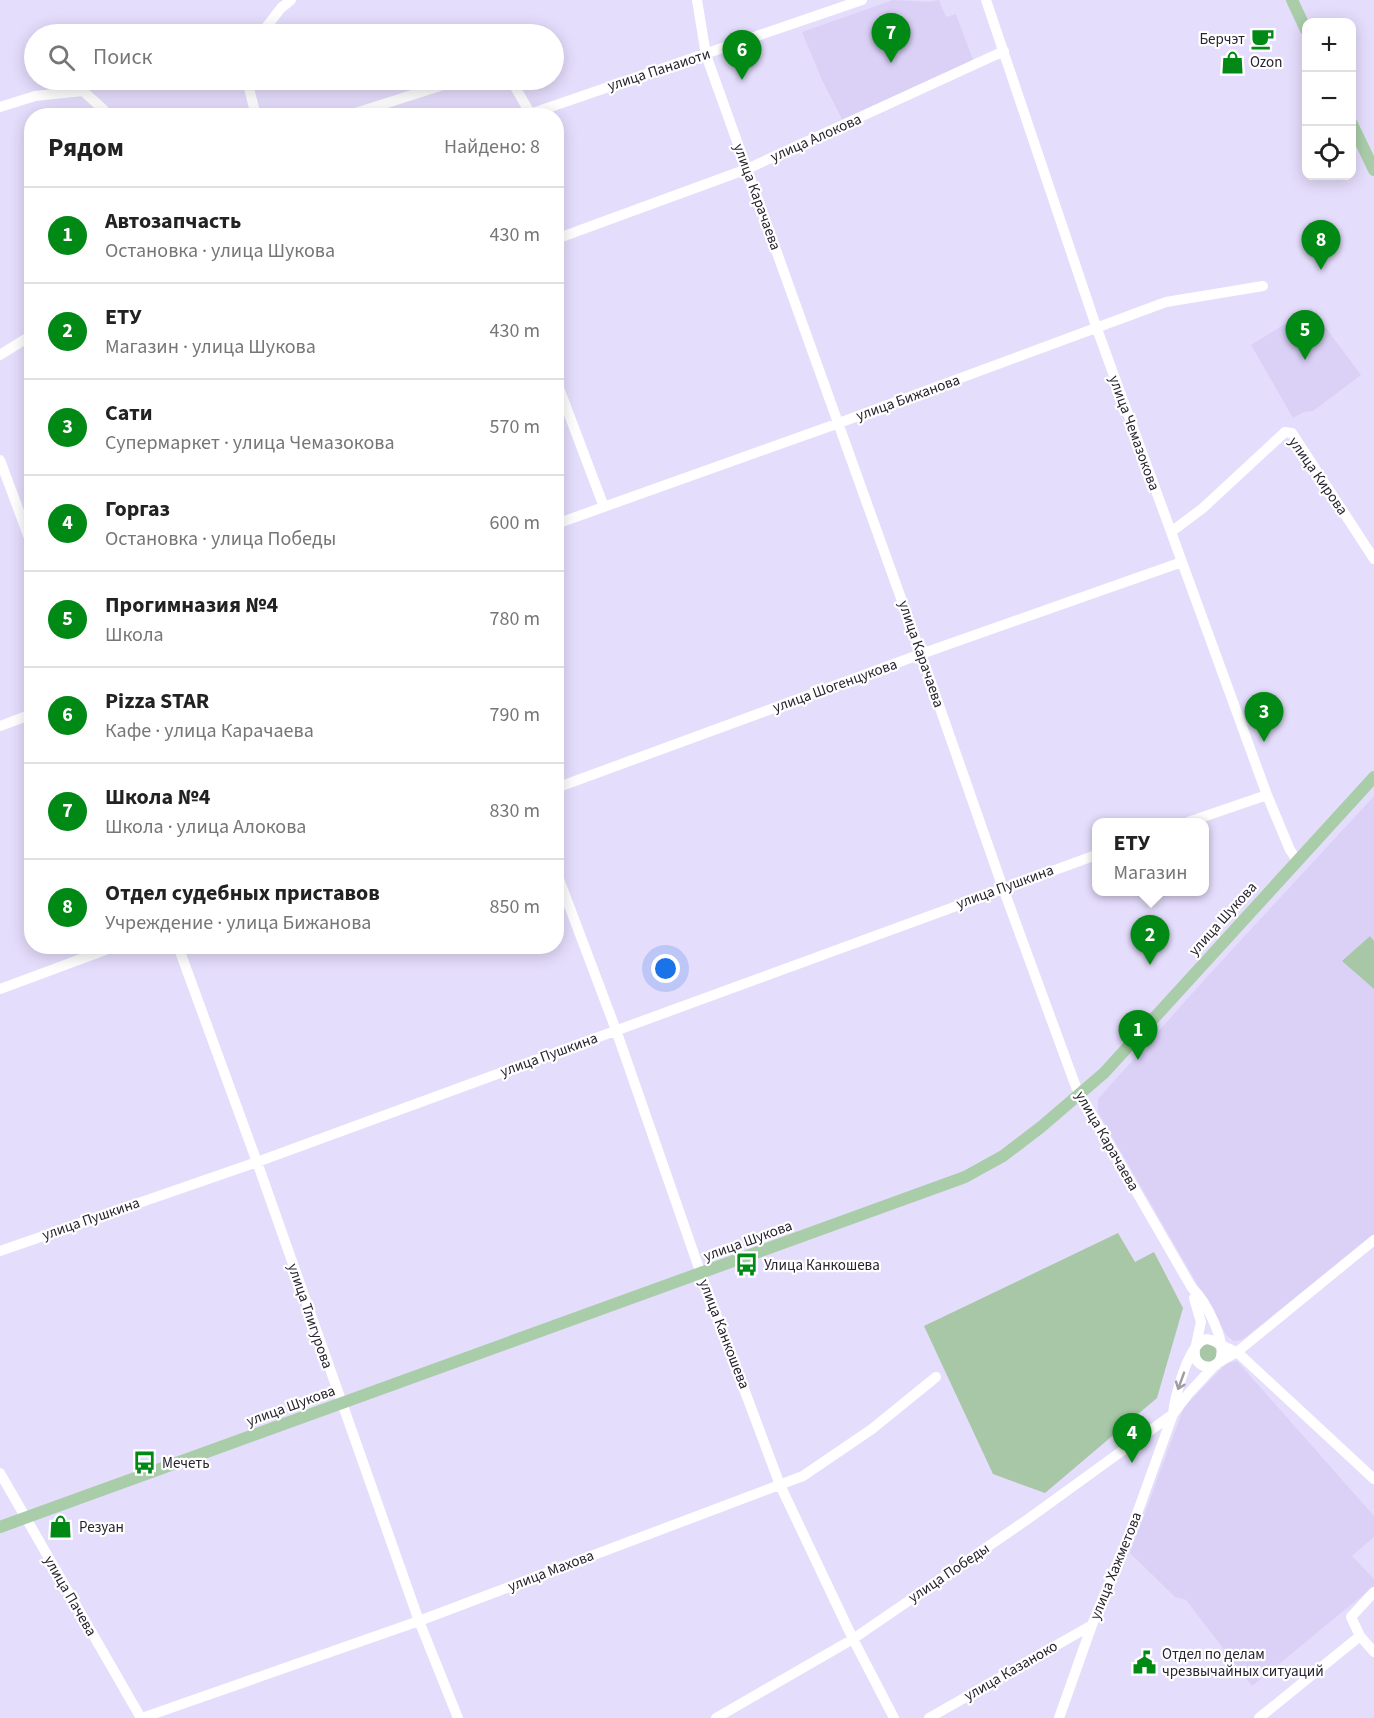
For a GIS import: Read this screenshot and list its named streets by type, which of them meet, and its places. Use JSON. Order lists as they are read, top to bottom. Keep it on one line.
{"streets":{"main road":["улица Шукова"],"street":["улица Панаиоти","улица Алокова","улица Карачаева","улица Бижанова","улица Чемазокова","улица Кирова","улица Шогенцукова","улица Пушкина","улица Тлигурова","улица Канкошева","улица Хажметова","улица Махова","улица Победы","улица Пачева","улица Казаноко"]},"crossings":[["улица Панаиоти","улица Карачаева"],["улица Алокова","улица Карачаева"],["улица Алокова","улица Чемазокова"],["улица Карачаева","улица Бижанова"],["улица Карачаева","улица Шогенцукова"],["улица Карачаева","улица Пушкина"],["улица Карачаева","улица Шукова"],["улица Бижанова","улица Чемазокова"],["улица Чемазокова","улица Кирова"],["улица Чемазокова","улица Шогенцукова"],["улица Чемазокова","улица Шукова"],["улица Пушкина","улица Тлигурова"],["улица Пушкина","улица Канкошева"],["улица Шукова","улица Тлигурова"],["улица Шукова","улица Канкошева"],["улица Шукова","улица Пачева"],["улица Тлигурова","улица Махова"],["улица Канкошева","улица Махова"],["улица Канкошева","улица Победы"],["улица Хажметова","улица Победы"],["улица Хажметова","улица Казаноко"],["улица Махова","улица Пачева"]],"places":{"cafe":["Берчэт"],"shop":["Ozon","Резуан"],"bus stop":["Улица Канкошева","Мечеть"],"public building":["Отдел по делам чрезвычайных ситуаций"]},"page":{"pins":["7","6","8","5","3","2","1","4"],"map_buttons":["+","−"],"search":"Поиск","heading":["Рядом","Найдено: 8"],"list":[{"mark":"1","name":"Автозапчасть","note":"Остановка · улица Шукова","value":"430 m"},{"mark":"2","name":"ЕТУ","note":"Магазин · улица Шукова","value":"430 m"},{"mark":"3","name":"Сати","note":"Супермаркет · улица Чемазокова","value":"570 m"},{"mark":"4","name":"Горгаз","note":"Остановка · улица Победы","value":"600 m"},{"mark":"5","name":"Прогимназия №4","note":"Школа","value":"780 m"},{"mark":"6","name":"Pizza STAR","note":"Кафе · улица Карачаева","value":"790 m"},{"mark":"7","name":"Школа №4","note":"Школа · улица Алокова","value":"830 m"},{"mark":"8","name":"Отдел судебных приставов","note":"Учреждение · улица Бижанова","value":"850 m"}],"popup":["ЕТУ","Магазин"]}}
